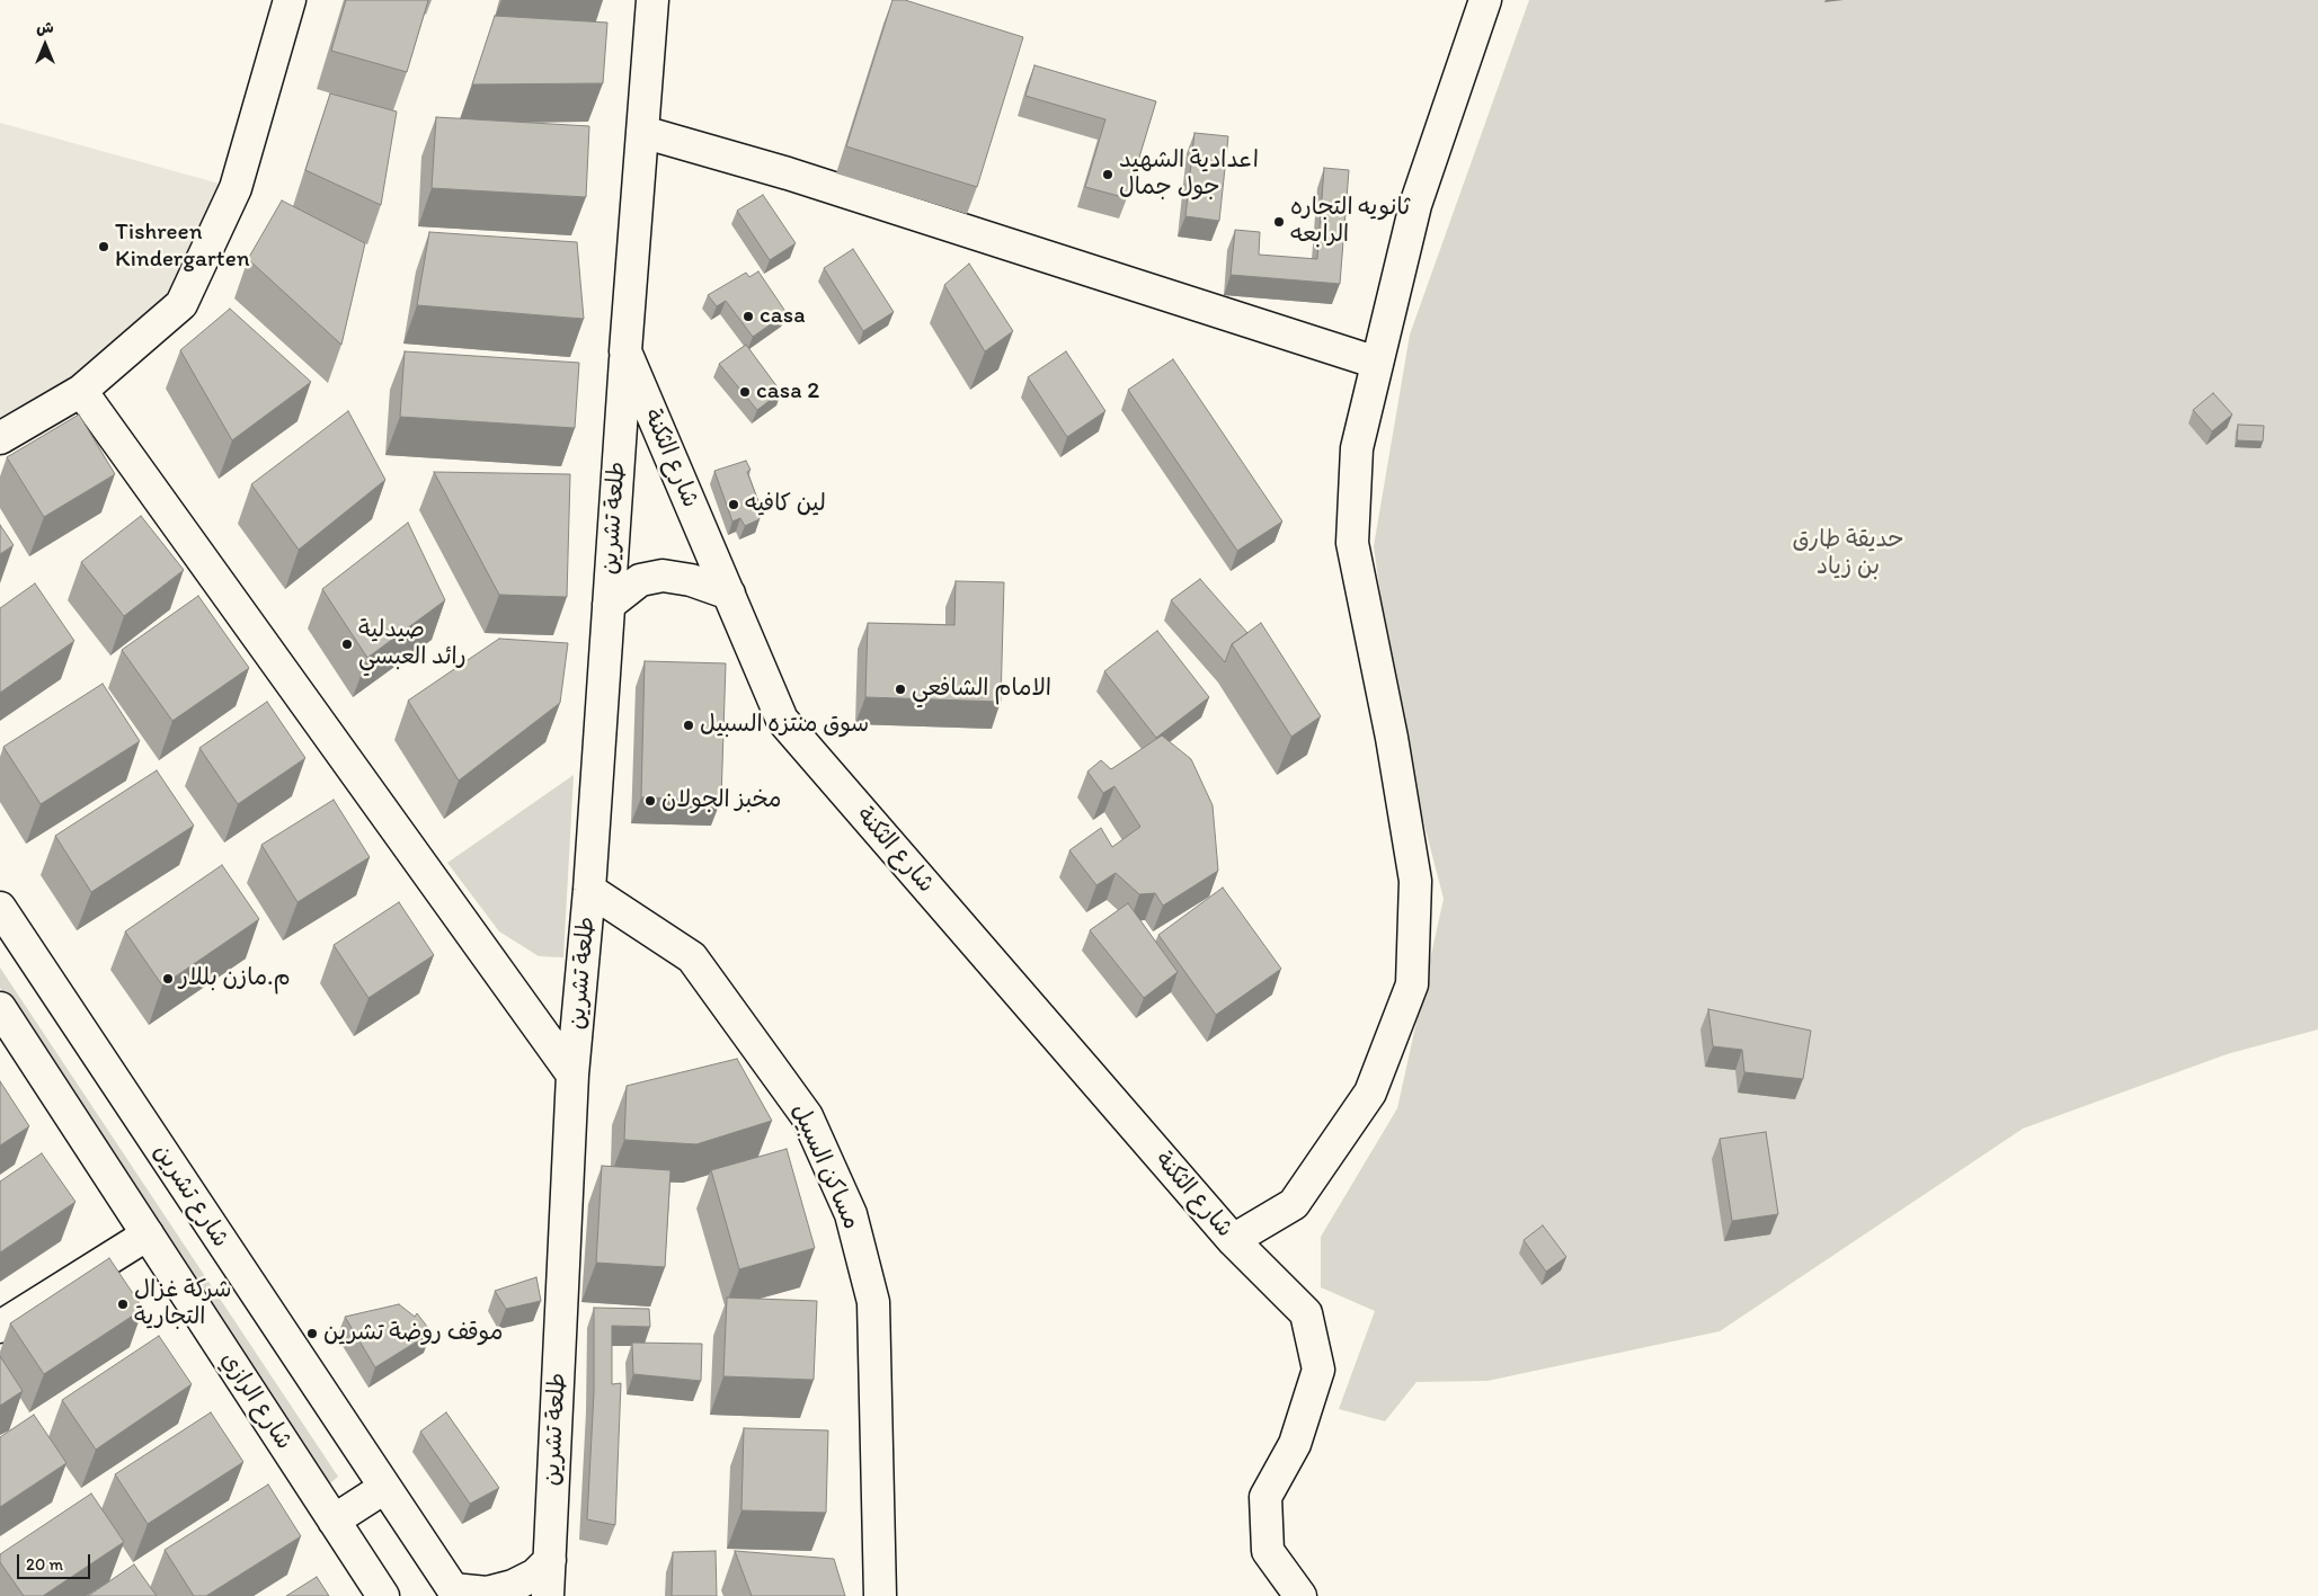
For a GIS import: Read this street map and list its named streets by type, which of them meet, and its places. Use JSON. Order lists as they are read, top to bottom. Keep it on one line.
{"streets":{"street":["شارع الثكنة","طلعة تشرين","مساكن السبيل","شارع تشرين","شارع الرازي"]},"crossings":[["شارع الثكنة","طلعة تشرين"],["طلعة تشرين","مساكن السبيل"]],"parks":["حديقة طارق بن زياد"],"places":["اعدادية الشهيد جول جمال","ثانويه التجاره الرابعه","Tishreen Kindergarten","casa","casa 2","لين كافيه","صيدلية رائد العبسي","الامام الشافعي","سوق منتزه السبيل","مخبز الجولان","م.مازن بللار","شركة غزال التجارية","موقف روضة تشرين"],"scale_bar":"20 m","north":"top"}
